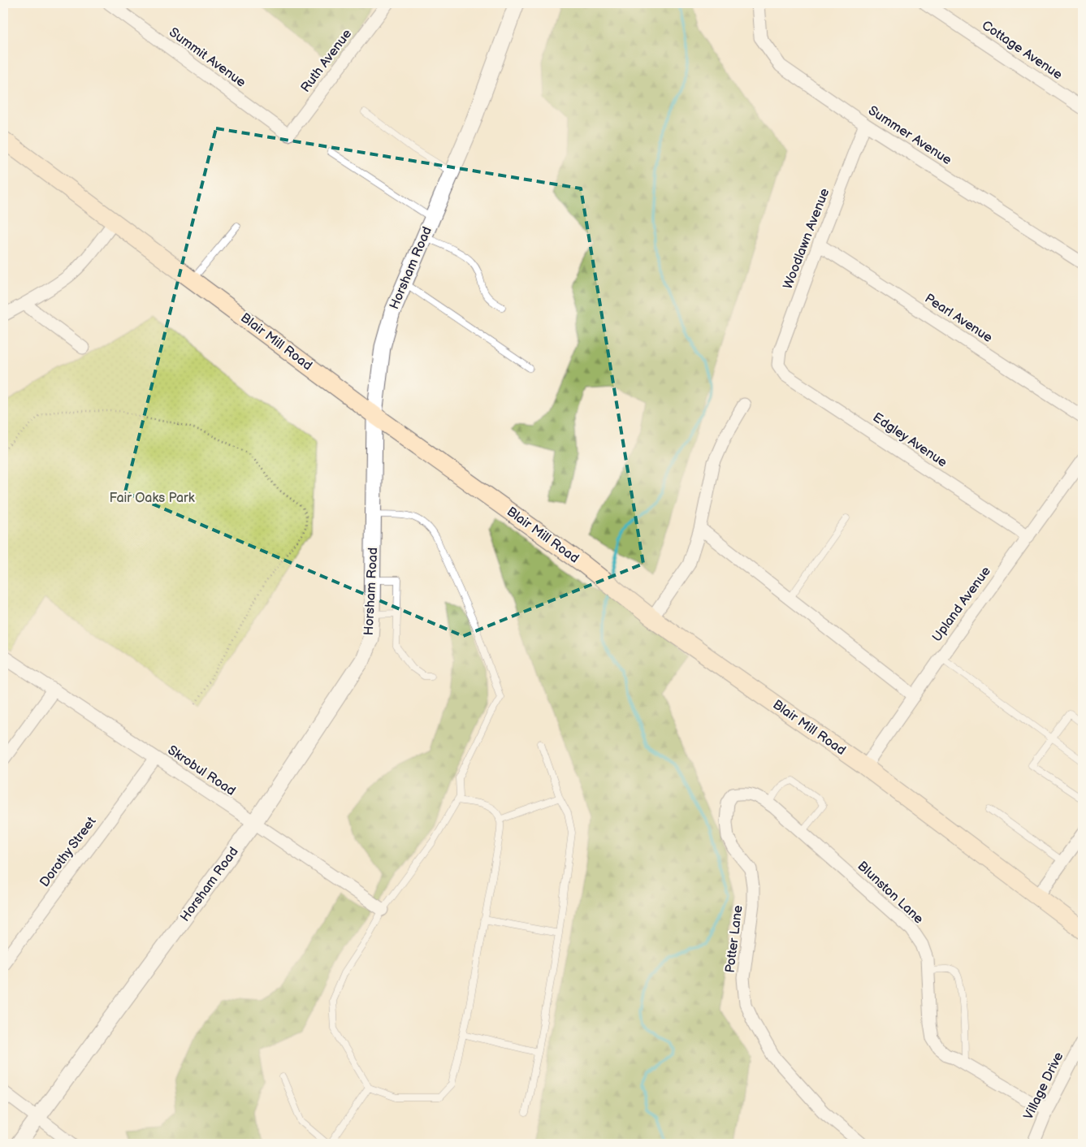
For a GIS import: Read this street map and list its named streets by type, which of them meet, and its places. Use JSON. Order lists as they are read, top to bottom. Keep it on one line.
{"streets":{"main road":["Blair Mill Road"],"street":["Cottage Avenue","Summit Avenue","Ruth Avenue","Summer Avenue","Woodlawn Avenue","Horsham Road","Pearl Avenue","Edgley Avenue","Upland Avenue","Skrobul Road","Dorothy Street","Blunston Lane","Potter Lane","Village Drive"]},"crossings":[["Summit Avenue","Ruth Avenue"],["Summer Avenue","Woodlawn Avenue"],["Woodlawn Avenue","Pearl Avenue"],["Woodlawn Avenue","Edgley Avenue"],["Horsham Road","Blair Mill Road"],["Horsham Road","Skrobul Road"],["Blair Mill Road","Upland Avenue"],["Edgley Avenue","Upland Avenue"],["Skrobul Road","Dorothy Street"],["Blunston Lane","Potter Lane"],["Blunston Lane","Village Drive"]],"parks":["Fair Oaks Park"]}
